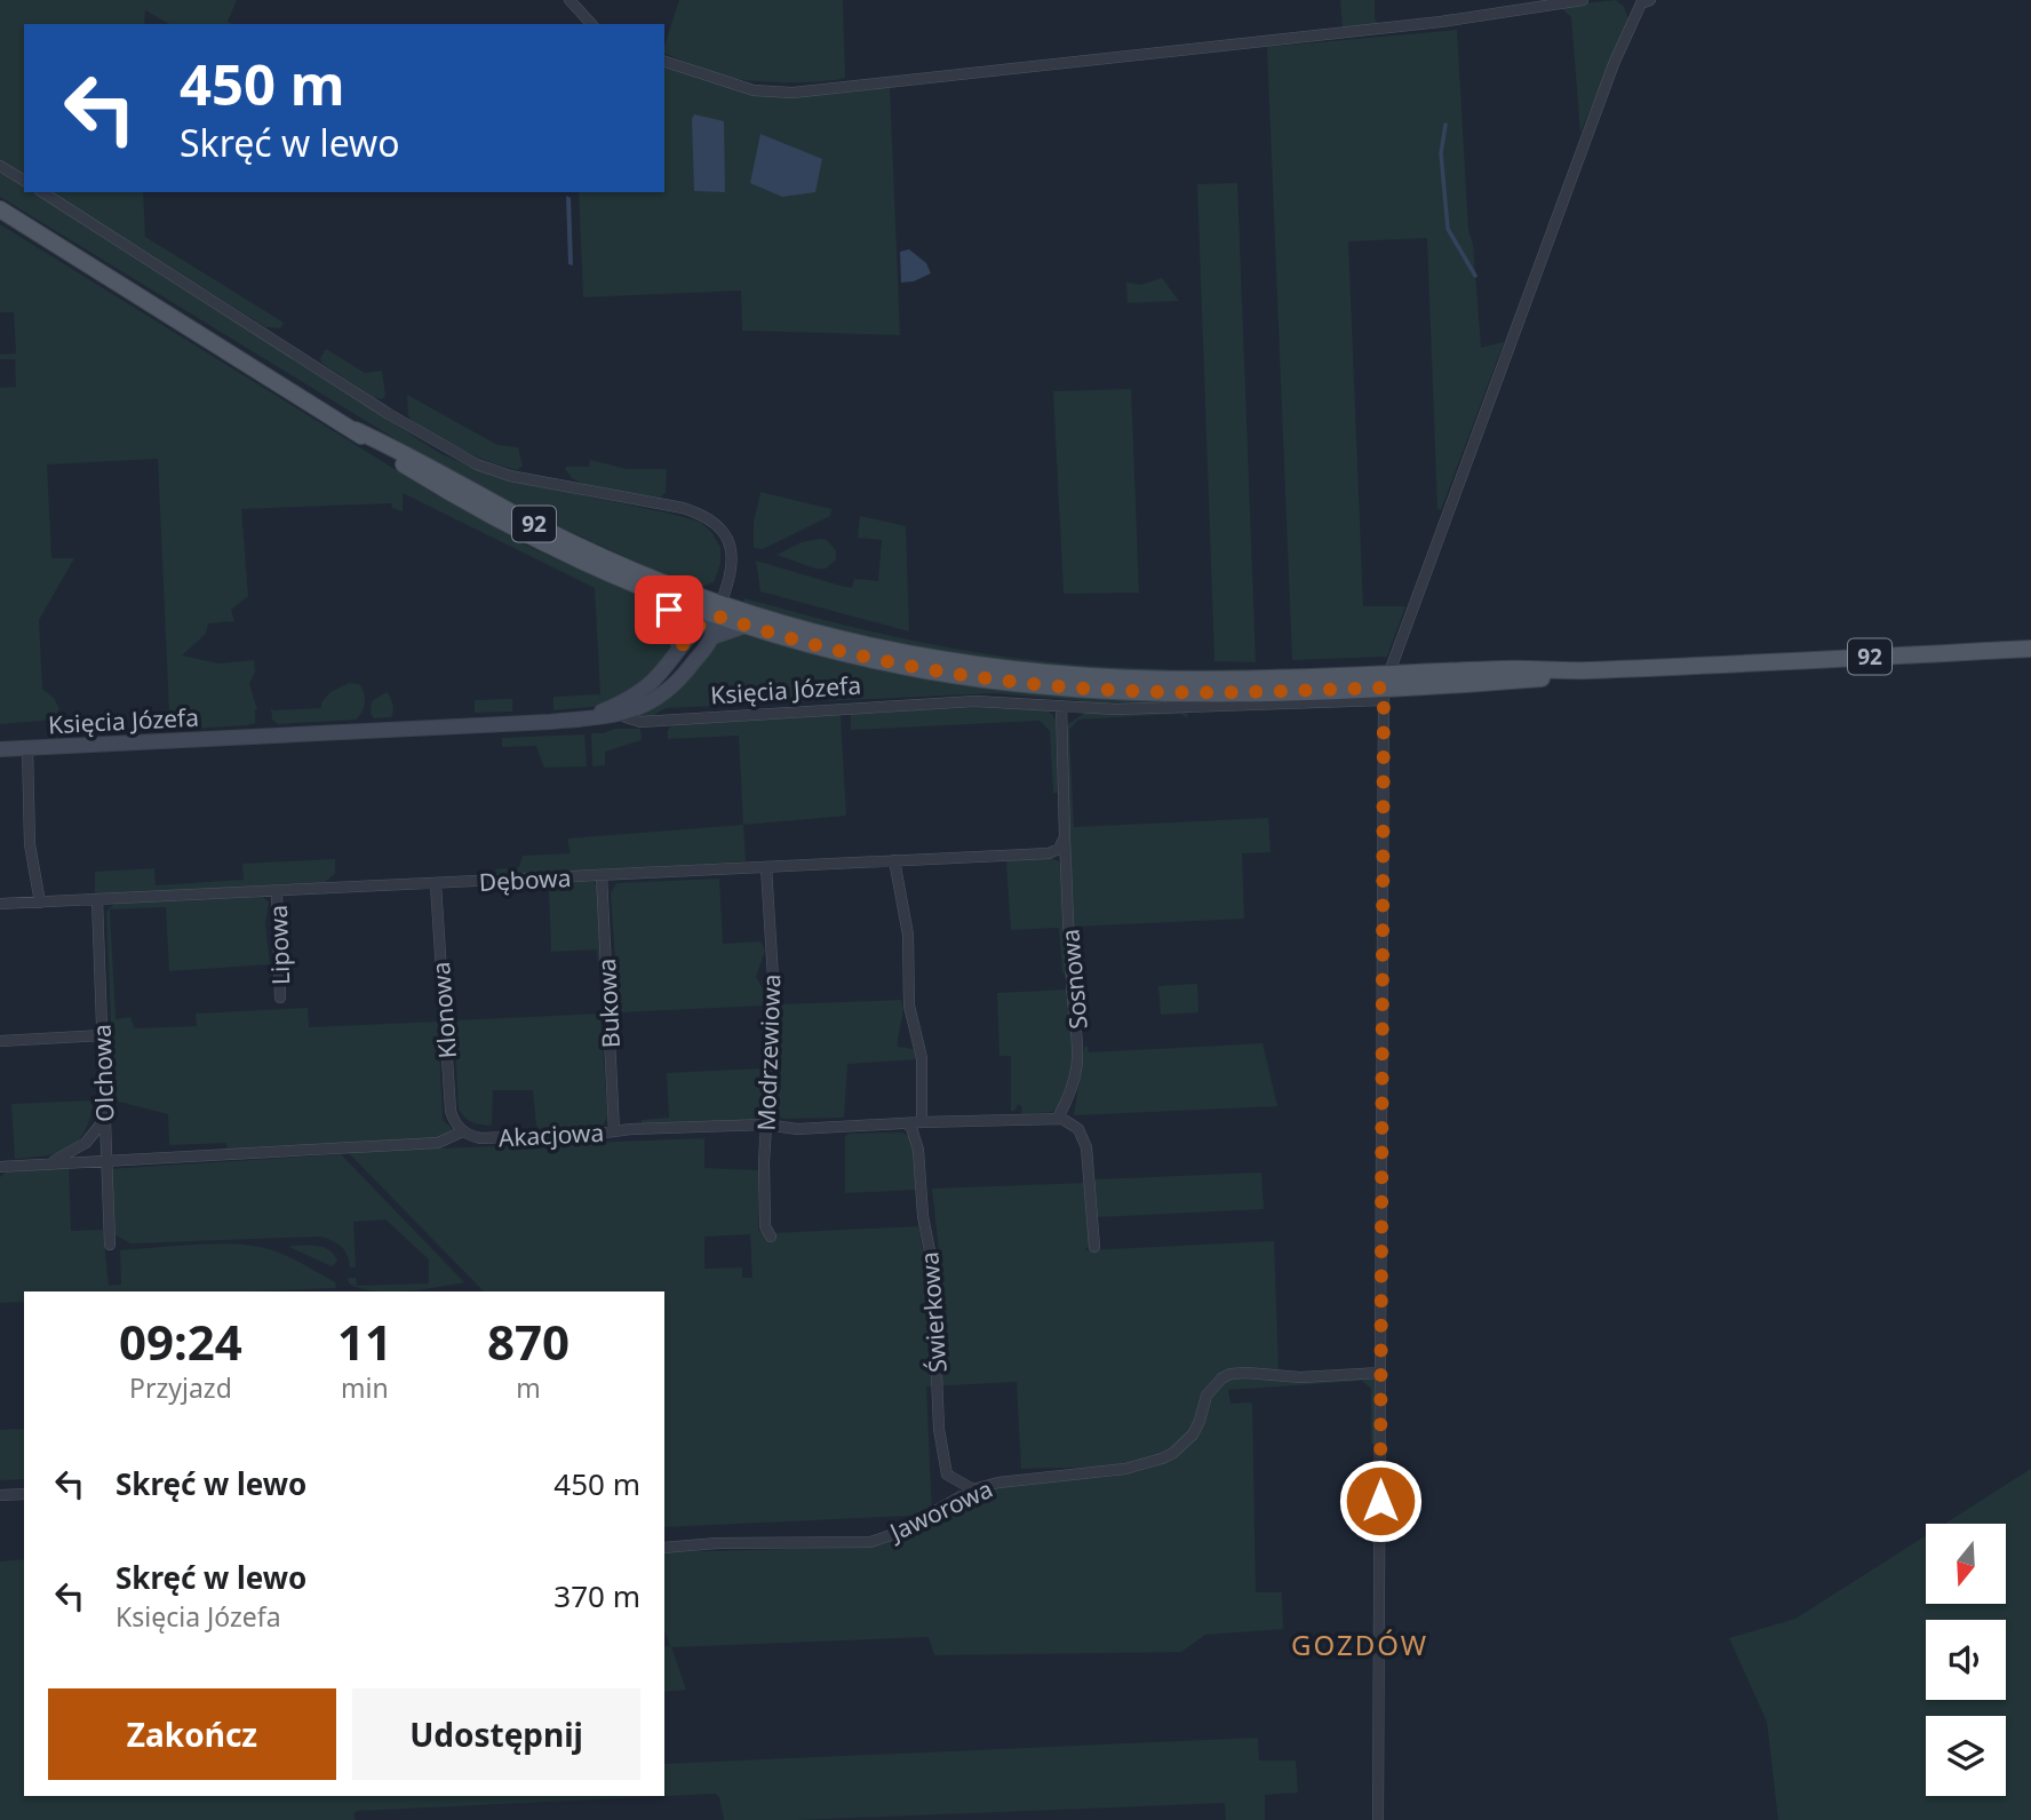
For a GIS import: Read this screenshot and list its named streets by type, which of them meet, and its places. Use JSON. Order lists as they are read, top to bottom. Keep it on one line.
{"streets":{"main road":["92"],"street":["Księcia Józefa","Dębowa","Lipowa","Sosnowa","Bukowa","Klonowa","Modrzewiowa","Olchowa","Akacjowa","Świerkowa","Jaworowa"]},"crossings":[["92","Księcia Józefa"],["Księcia Józefa","Sosnowa"],["Dębowa","Lipowa"],["Dębowa","Sosnowa"],["Dębowa","Bukowa"],["Dębowa","Klonowa"],["Dębowa","Modrzewiowa"],["Dębowa","Olchowa"],["Sosnowa","Akacjowa"],["Bukowa","Akacjowa"],["Klonowa","Akacjowa"],["Modrzewiowa","Akacjowa"],["Olchowa","Akacjowa"],["Akacjowa","Świerkowa"],["Świerkowa","Jaworowa"]],"districts":["GOZDÓW"],"north":"bottom","page":{"turn":["450 m","Skręć w lewo"],"eta":["09:24","Przyjazd","11","min","870","m"],"list":[{"name":"Skręć w lewo","value":"450 m"},{"name":"Skręć w lewo","note":"Księcia Józefa","value":"370 m"}],"buttons":["Zakończ","Udostępnij"]}}
